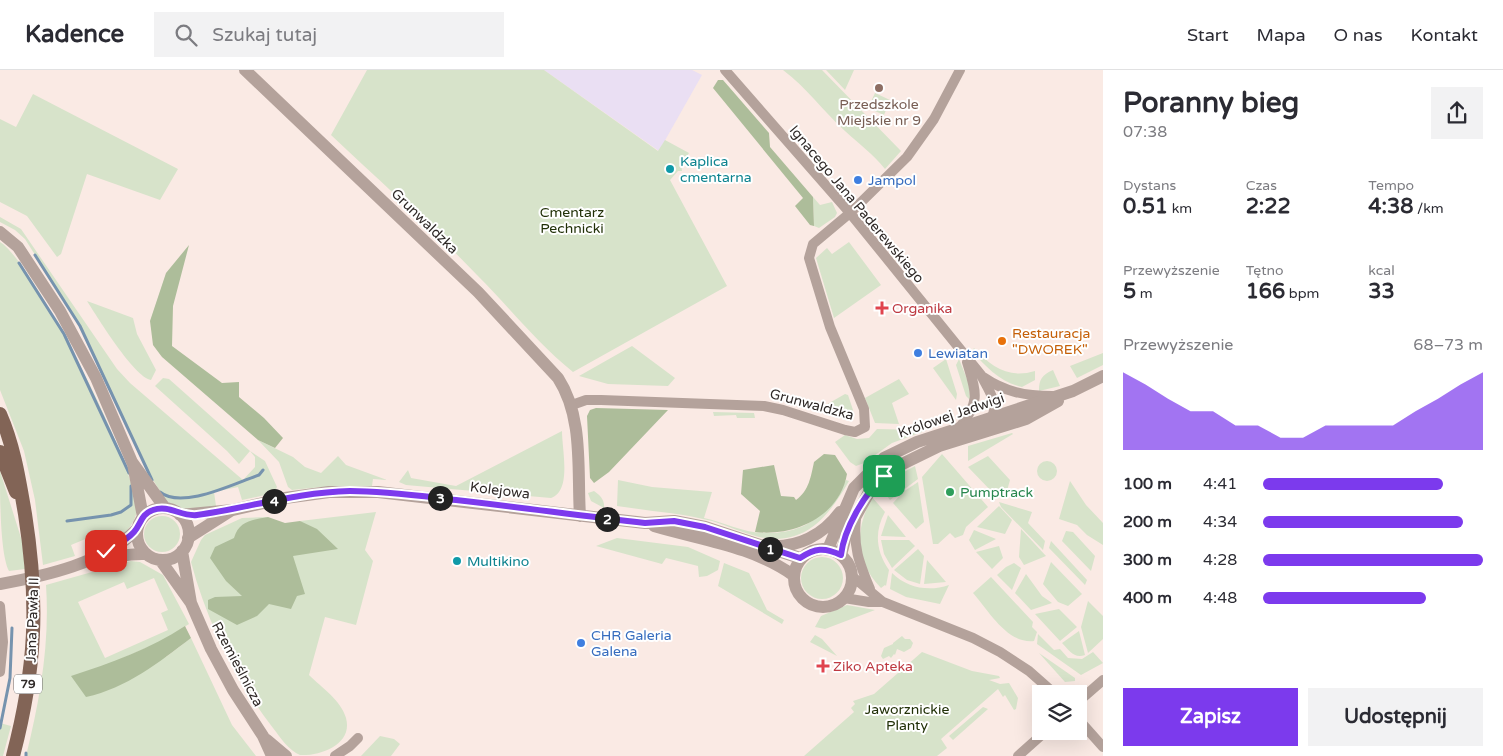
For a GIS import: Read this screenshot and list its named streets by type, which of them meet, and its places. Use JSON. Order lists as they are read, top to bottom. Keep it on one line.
{"streets":{"main road":["Jana Pawła II","79"],"street":["Ignacego Jana Paderewskiego","Grunwaldzka","Królowej Jadwigi","Kolejowa","Rzemieślnicza"]},"crossings":[["Ignacego Jana Paderewskiego","Grunwaldzka"],["Ignacego Jana Paderewskiego","Królowej Jadwigi"],["Grunwaldzka","Kolejowa"],["Królowej Jadwigi","Kolejowa"],["Kolejowa","Rzemieślnicza"]],"parks":["Cmentarz Pechnicki","Jaworznickie Planty"],"places":{"other":["Przedszkole Miejskie nr 9","Kaplica cmentarna","Jampol","Restauracja \"DWOREK\"","Lewiatan","Pumptrack","Multikino","CHR Galeria Galena"],"health":["Organika","Ziko Apteka"]},"page":{"header":"Kadence","search":"Szukaj tutaj","nav":["Start","Mapa","O nas","Kontakt"],"heading":["Poranny bieg","07:38"],"stats":[["Dystans","0.51 km"],["Czas","2:22"],["Tempo","4:38 /km"],["Przewyższenie","5 m"],["Tętno","166 bpm"],["kcal","33"]],"chart":["Przewyższenie","68–73 m"],"list":[{"name":"100 m","note":"4:41"},{"name":"200 m","note":"4:34"},{"name":"300 m","note":"4:28"},{"name":"400 m","note":"4:48"}],"pins":["3","4","2","1"],"buttons":["Zapisz","Udostępnij"]}}
